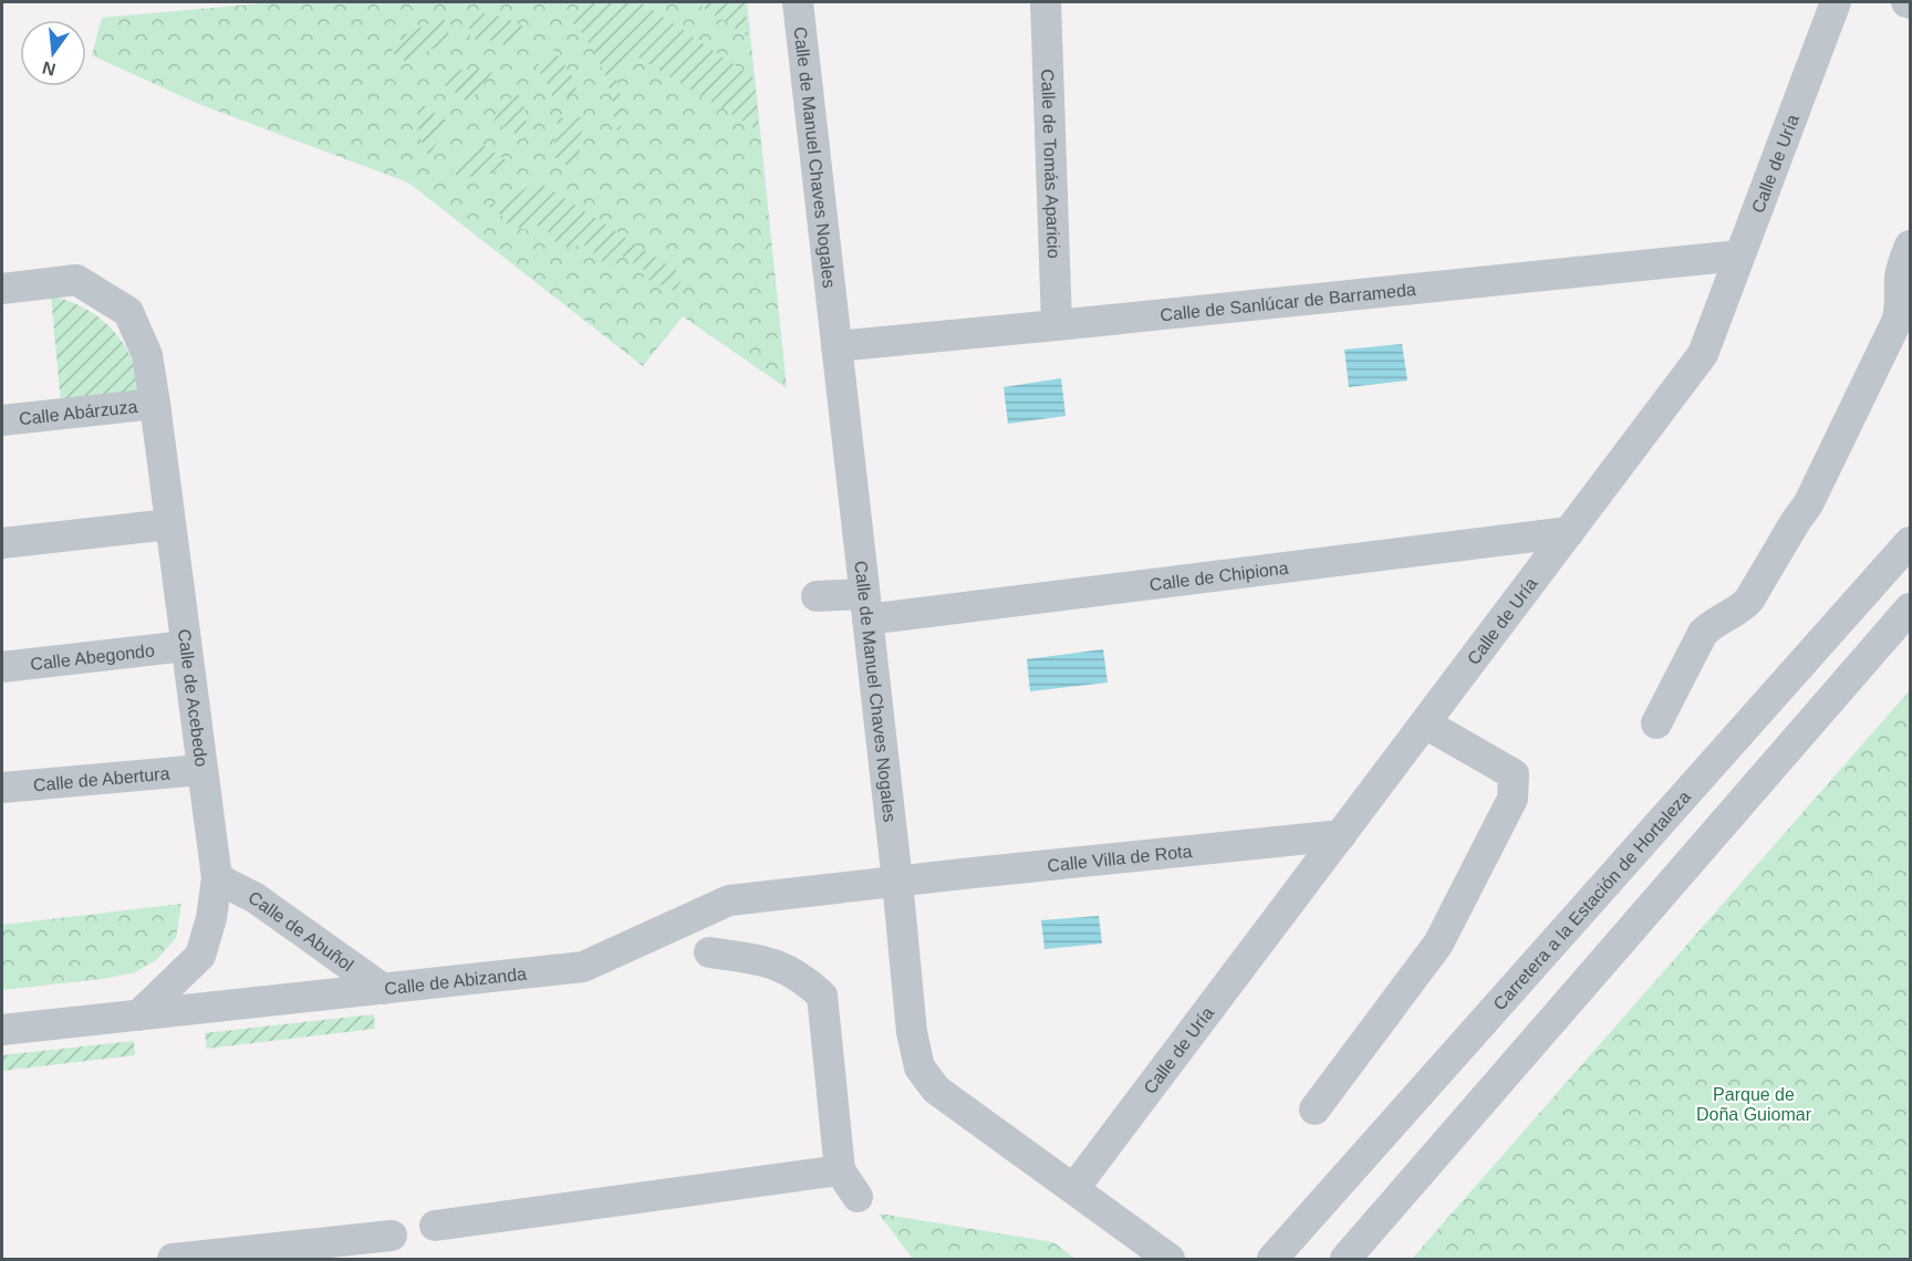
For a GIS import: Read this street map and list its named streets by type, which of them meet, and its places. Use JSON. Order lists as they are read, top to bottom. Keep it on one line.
{"streets":{"street":["Calle de Manuel Chaves Nogales","Calle de Tomás Aparicio","Calle de Uría","Calle de Sanlúcar de Barrameda","Calle Abárzuza","Calle de Chipiona","Calle Abegondo","Calle de Acebedo","Calle de Abertura","Calle Villa de Rota","Carretera a la Estación de Hortaleza","Calle de Abuñol","Calle de Abizanda"]},"crossings":[["Calle de Manuel Chaves Nogales","Calle de Uría"],["Calle de Manuel Chaves Nogales","Calle de Sanlúcar de Barrameda"],["Calle de Manuel Chaves Nogales","Calle de Chipiona"],["Calle de Manuel Chaves Nogales","Calle Villa de Rota"],["Calle de Manuel Chaves Nogales","Calle de Abizanda"],["Calle de Tomás Aparicio","Calle de Sanlúcar de Barrameda"],["Calle de Uría","Calle de Sanlúcar de Barrameda"],["Calle de Uría","Calle de Chipiona"],["Calle de Uría","Calle Villa de Rota"],["Calle Abárzuza","Calle de Acebedo"],["Calle Abegondo","Calle de Acebedo"],["Calle de Acebedo","Calle de Abertura"],["Calle de Acebedo","Calle de Abuñol"],["Calle de Acebedo","Calle de Abizanda"],["Calle Villa de Rota","Calle de Abizanda"],["Calle de Abuñol","Calle de Abizanda"]],"parks":["Parque de Doña Guiomar"],"north":"bottom"}
